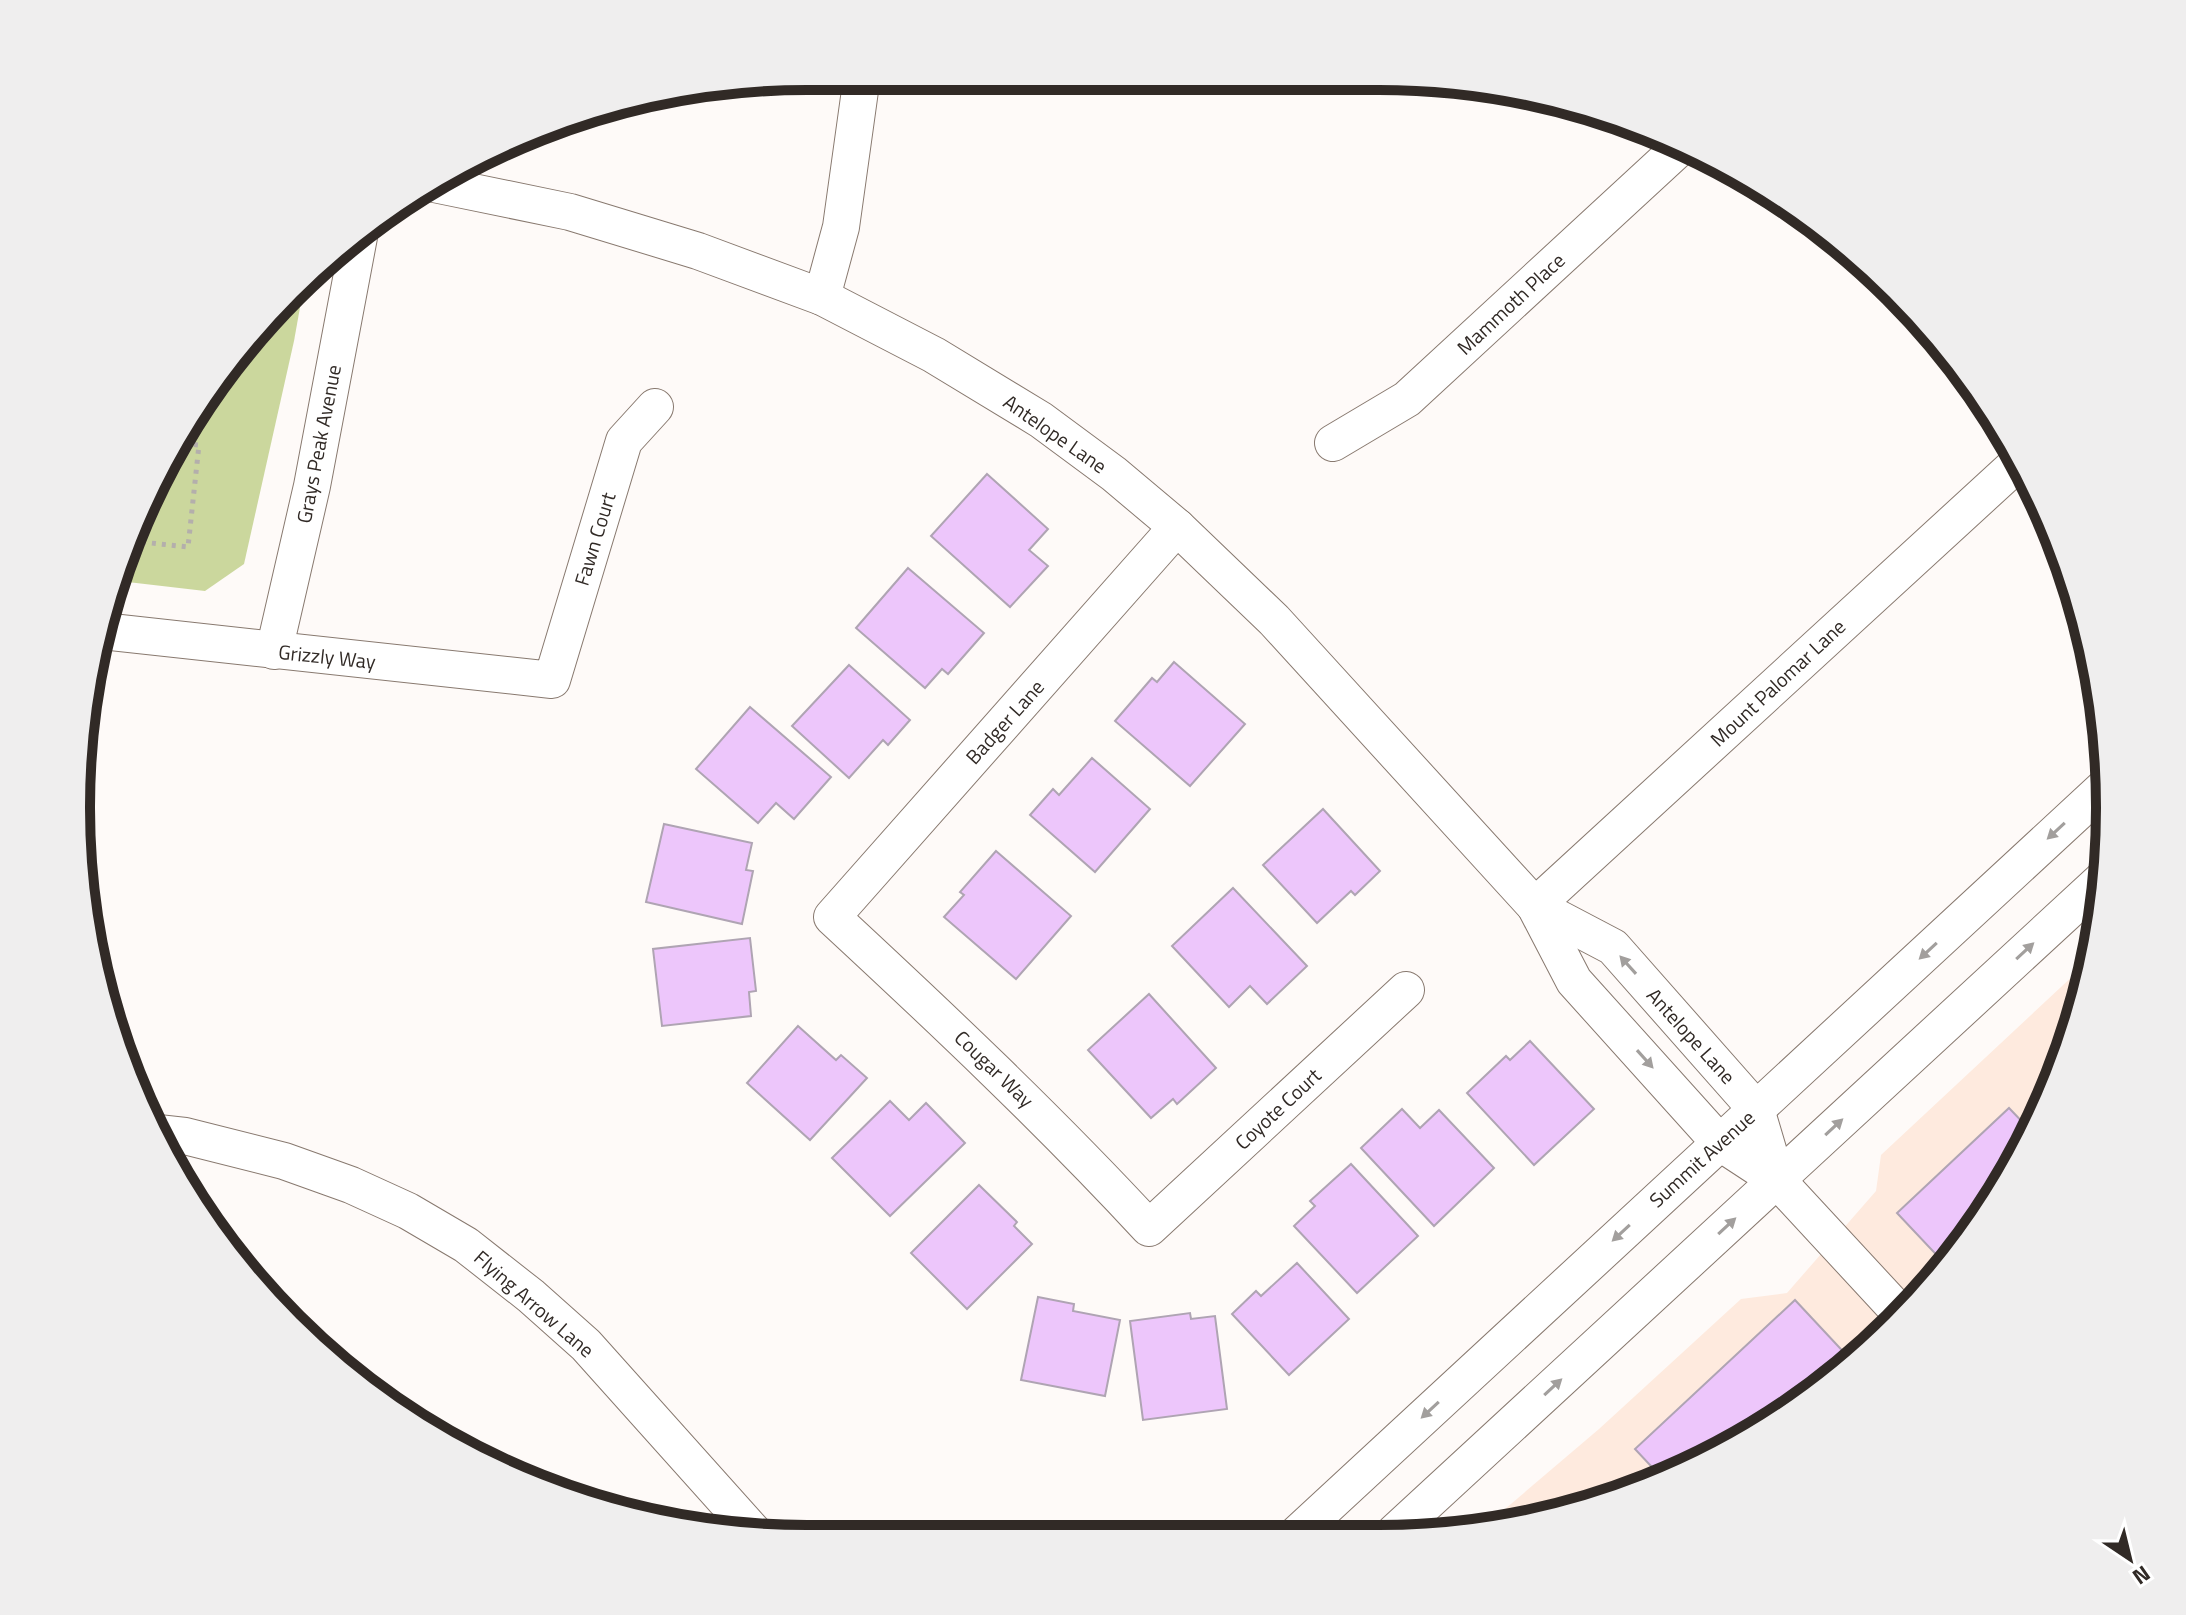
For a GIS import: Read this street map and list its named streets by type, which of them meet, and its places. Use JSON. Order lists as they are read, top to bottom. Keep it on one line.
{"streets":{"street":["Mammoth Place","Antelope Lane","Grays Peak Avenue","Fawn Court","Grizzly Way","Mount Palomar Lane","Badger Lane","Cougar Way","Coyote Court","Summit Avenue","Flying Arrow Lane"]},"crossings":[["Antelope Lane","Mount Palomar Lane"],["Antelope Lane","Badger Lane"],["Antelope Lane","Summit Avenue"],["Grays Peak Avenue","Grizzly Way"],["Fawn Court","Grizzly Way"],["Badger Lane","Cougar Way"],["Cougar Way","Coyote Court"]],"north":"bottom right"}
